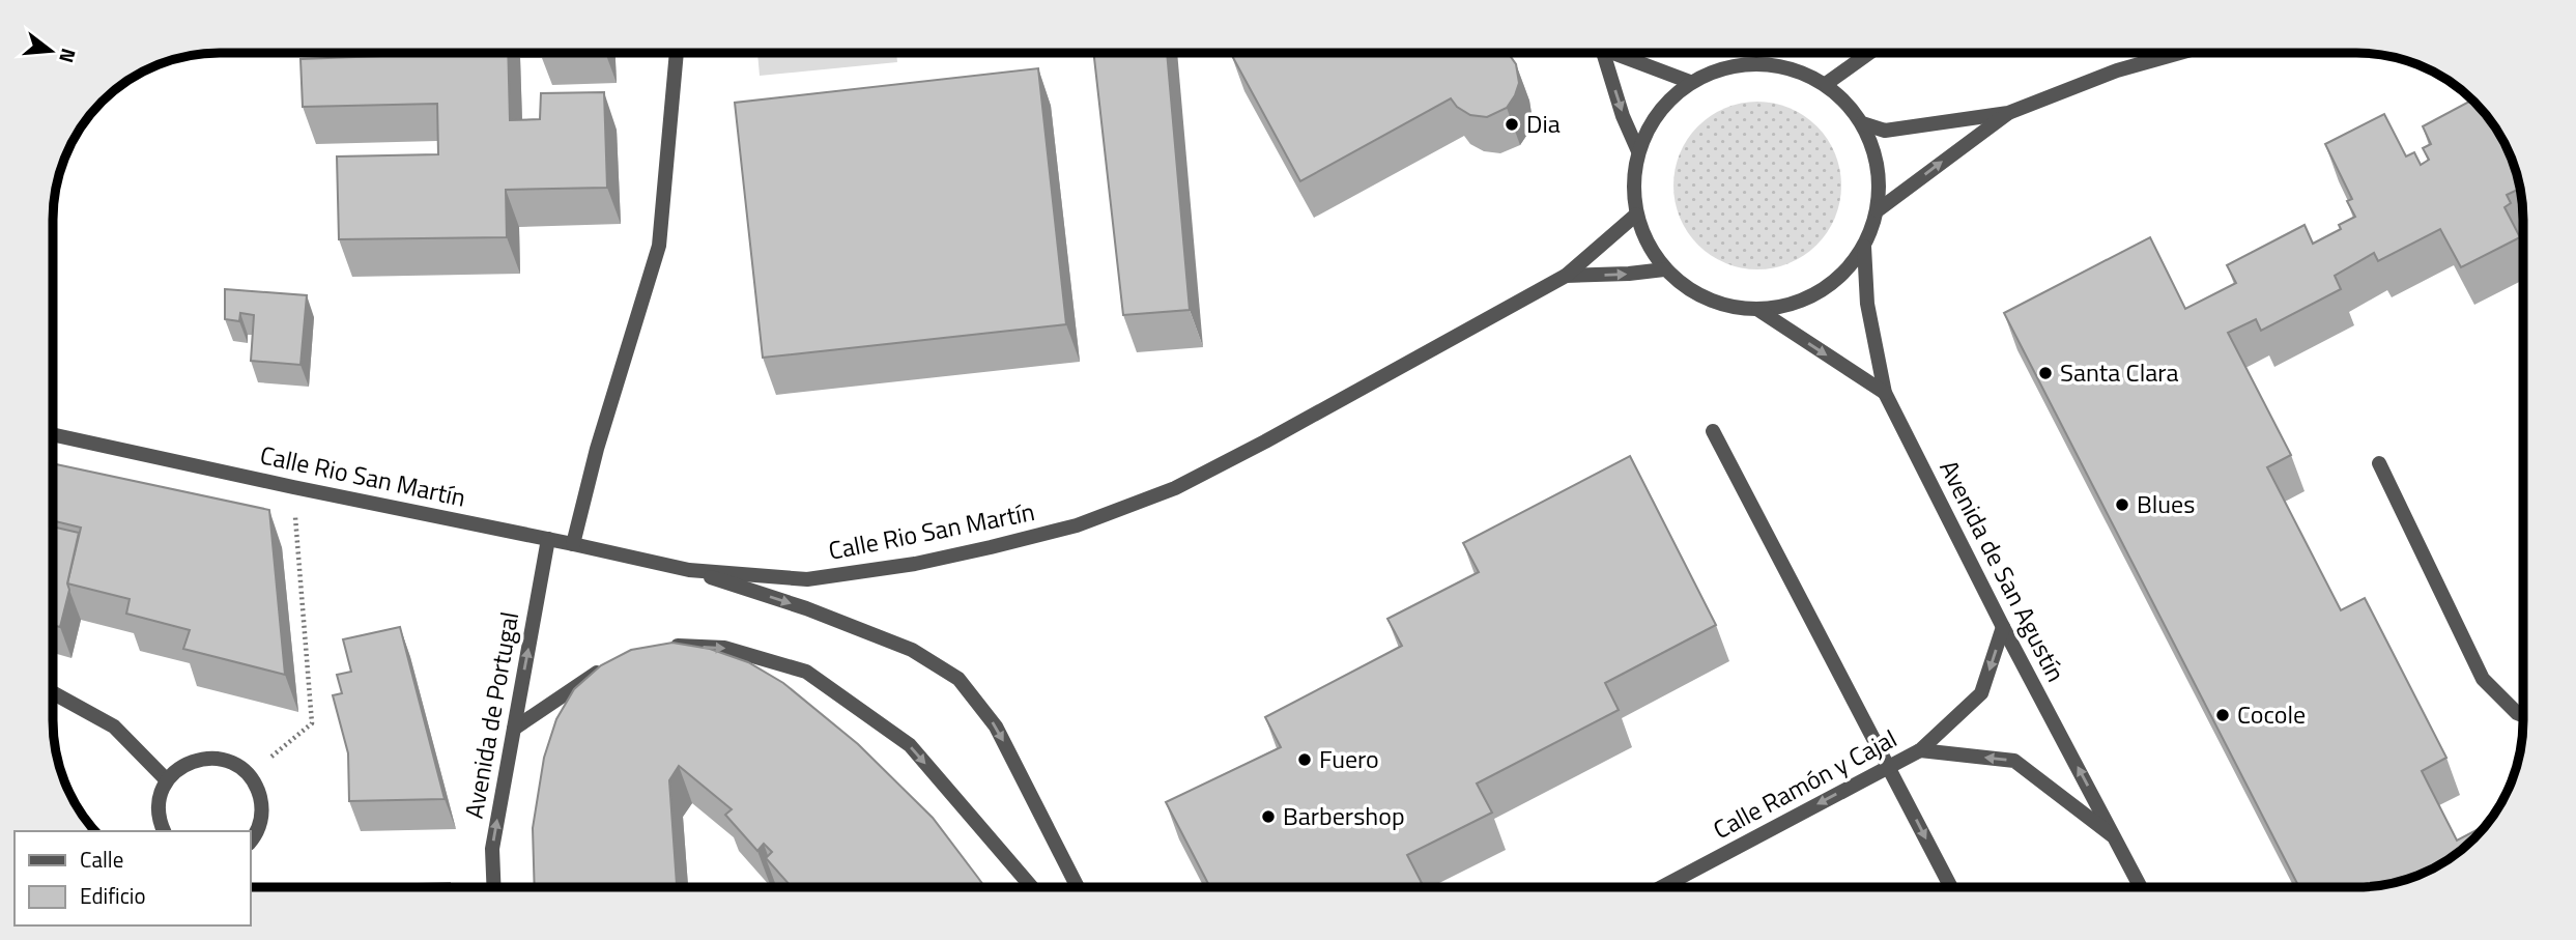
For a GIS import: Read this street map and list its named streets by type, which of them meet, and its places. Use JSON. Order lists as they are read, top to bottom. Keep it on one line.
{"streets":{"street":["Calle Rio San Martín","Avenida de San Agustín","Avenida de Portugal","Calle Ramón y Cajal"]},"crossings":[["Calle Rio San Martín","Avenida de San Agustín"],["Calle Rio San Martín","Avenida de Portugal"],["Avenida de San Agustín","Calle Ramón y Cajal"]],"one_way":["Avenida de Portugal","Calle Ramón y Cajal"],"places":["Dia","Santa Clara","Blues","Cocole","Fuero","Barbershop"],"legend":["Calle","Edificio"],"north":"right"}
